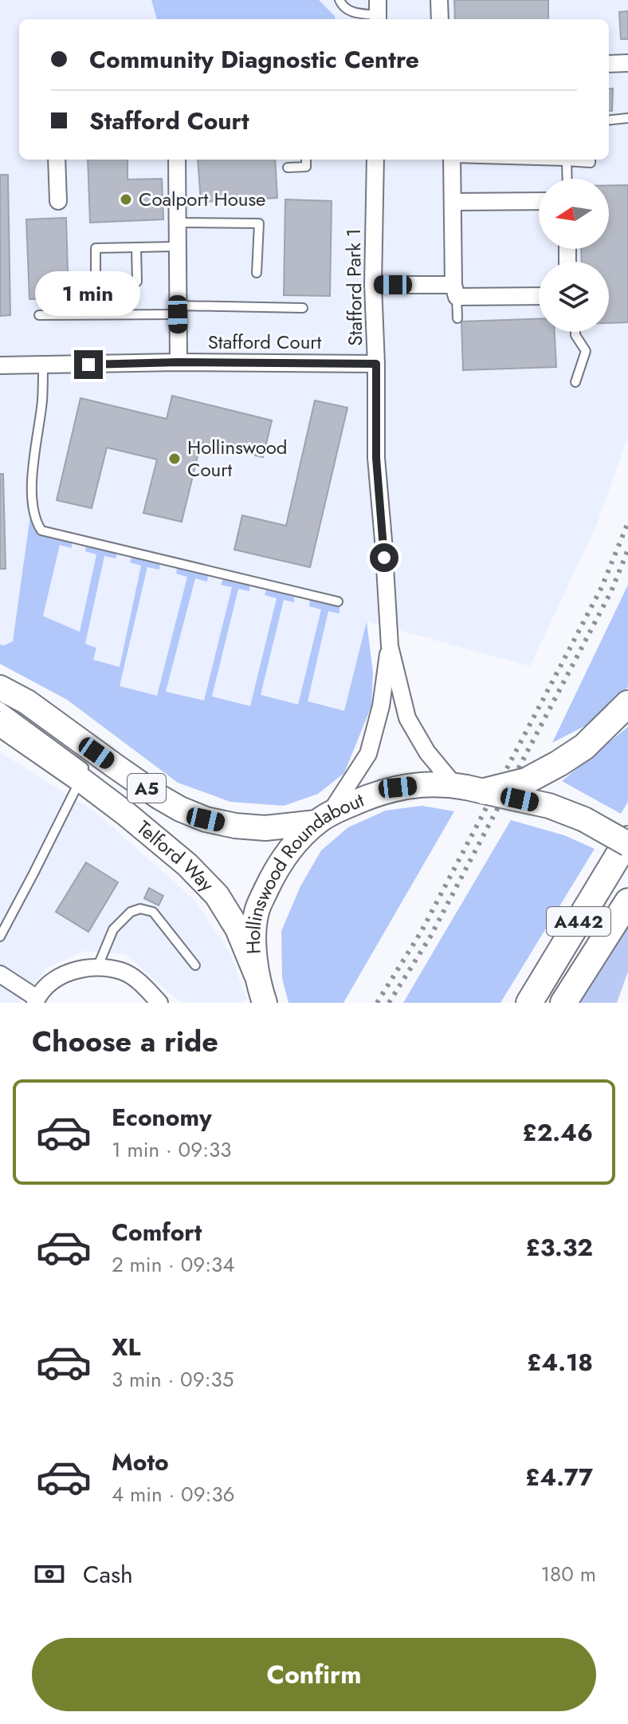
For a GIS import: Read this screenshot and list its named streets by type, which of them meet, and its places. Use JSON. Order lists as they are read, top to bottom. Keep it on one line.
{"streets":{"highway":["A442"],"main road":["A5","Telford Way","Hollinswood Roundabout"],"street":["Stafford Park 1","Stafford Court"]},"crossings":[["Stafford Park 1","Stafford Court"],["Telford Way","Hollinswood Roundabout"]],"places":["Coalport House","Hollinswood Court"],"north":"left","page":{"banner":["Community Diagnostic Centre","Stafford Court"],"bubble":"1 min","heading":"Choose a ride","list":[{"name":"Economy","note":"1 min · 09:33","value":"£2.46"},{"name":"Comfort","note":"2 min · 09:34","value":"£3.32"},{"name":"XL","note":"3 min · 09:35","value":"£4.18"},{"name":"Moto","note":"4 min · 09:36","value":"£4.77"}],"pay":["Cash","180 m"],"buttons":"Confirm"}}
